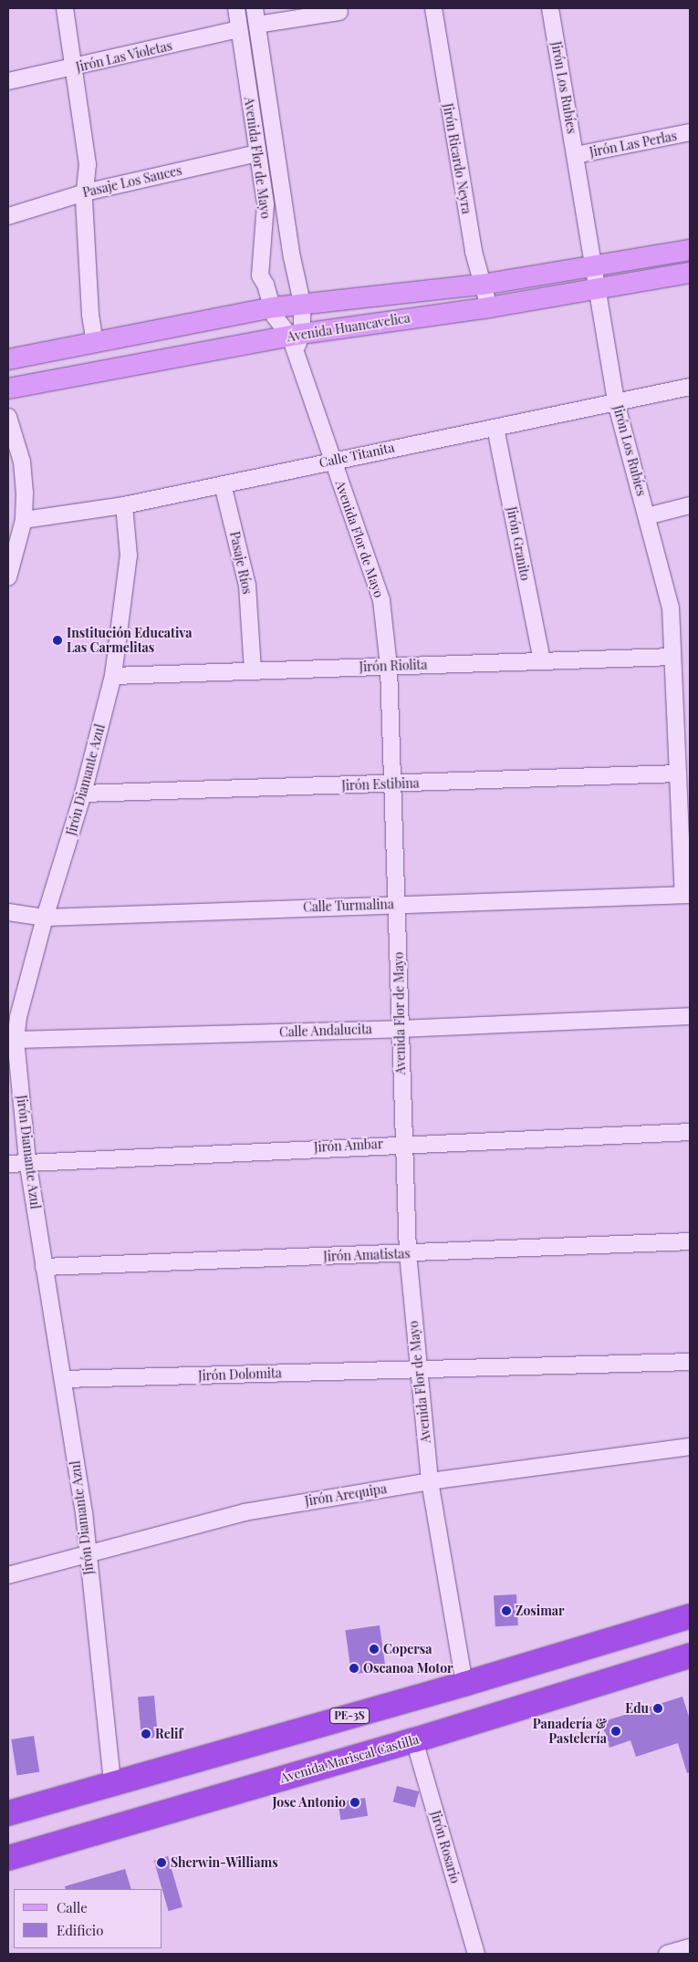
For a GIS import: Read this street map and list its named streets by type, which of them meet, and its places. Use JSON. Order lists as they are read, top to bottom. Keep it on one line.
{"streets":{"highway":["PE-3S","Avenida Mariscal Castilla"],"main road":["Avenida Huancavelica"],"street":["Jirón Las Violetas","Jirón Los Rubíes","Jirón Las Perlas","Avenida Flor de Mayo","Jirón Ricardo Neyra","Pasaje Los Sauces","Calle Titanita","Jirón Granito","Pasaje Ríos","Jirón Riolita","Jirón Diamante Azul","Jirón Estibina","Calle Turmalina","Calle Andalucita","Jirón Ambar","Jirón Amatistas","Jirón Dolomita","Jirón Arequipa","Jirón Rosario"]},"crossings":[["Jirón Las Violetas","Avenida Flor de Mayo"],["Jirón Los Rubíes","Jirón Las Perlas"],["Jirón Los Rubíes","Avenida Huancavelica"],["Jirón Los Rubíes","Calle Titanita"],["Jirón Los Rubíes","Jirón Riolita"],["Jirón Los Rubíes","Jirón Estibina"],["Jirón Los Rubíes","Calle Turmalina"],["Avenida Flor de Mayo","Pasaje Los Sauces"],["Avenida Flor de Mayo","Avenida Huancavelica"],["Avenida Flor de Mayo","Calle Titanita"],["Avenida Flor de Mayo","Jirón Riolita"],["Avenida Flor de Mayo","Jirón Estibina"],["Avenida Flor de Mayo","Calle Turmalina"],["Avenida Flor de Mayo","Calle Andalucita"],["Avenida Flor de Mayo","Jirón Ambar"],["Avenida Flor de Mayo","Jirón Amatistas"],["Avenida Flor de Mayo","Jirón Dolomita"],["Avenida Flor de Mayo","Jirón Arequipa"],["Avenida Flor de Mayo","PE-3S"],["Jirón Ricardo Neyra","Avenida Huancavelica"],["Calle Titanita","Jirón Granito"],["Calle Titanita","Pasaje Ríos"],["Calle Titanita","Jirón Diamante Azul"],["Jirón Granito","Jirón Riolita"],["Pasaje Ríos","Jirón Riolita"],["Jirón Riolita","Jirón Diamante Azul"],["Jirón Diamante Azul","Jirón Estibina"],["Jirón Diamante Azul","Calle Turmalina"],["Jirón Diamante Azul","Calle Andalucita"],["Jirón Diamante Azul","Jirón Ambar"],["Jirón Diamante Azul","Jirón Amatistas"],["Jirón Diamante Azul","Jirón Dolomita"],["Jirón Diamante Azul","Jirón Arequipa"],["Jirón Diamante Azul","PE-3S"],["Avenida Mariscal Castilla","Jirón Rosario"]],"places":["Institución Educativa Las Carmelitas","Zosimar","Copersa","Oscanoa Motor","Edu","Panadería & Pastelería","Relif","Jose Antonio","Sherwin-Williams"],"legend":["Calle","Edificio"]}
